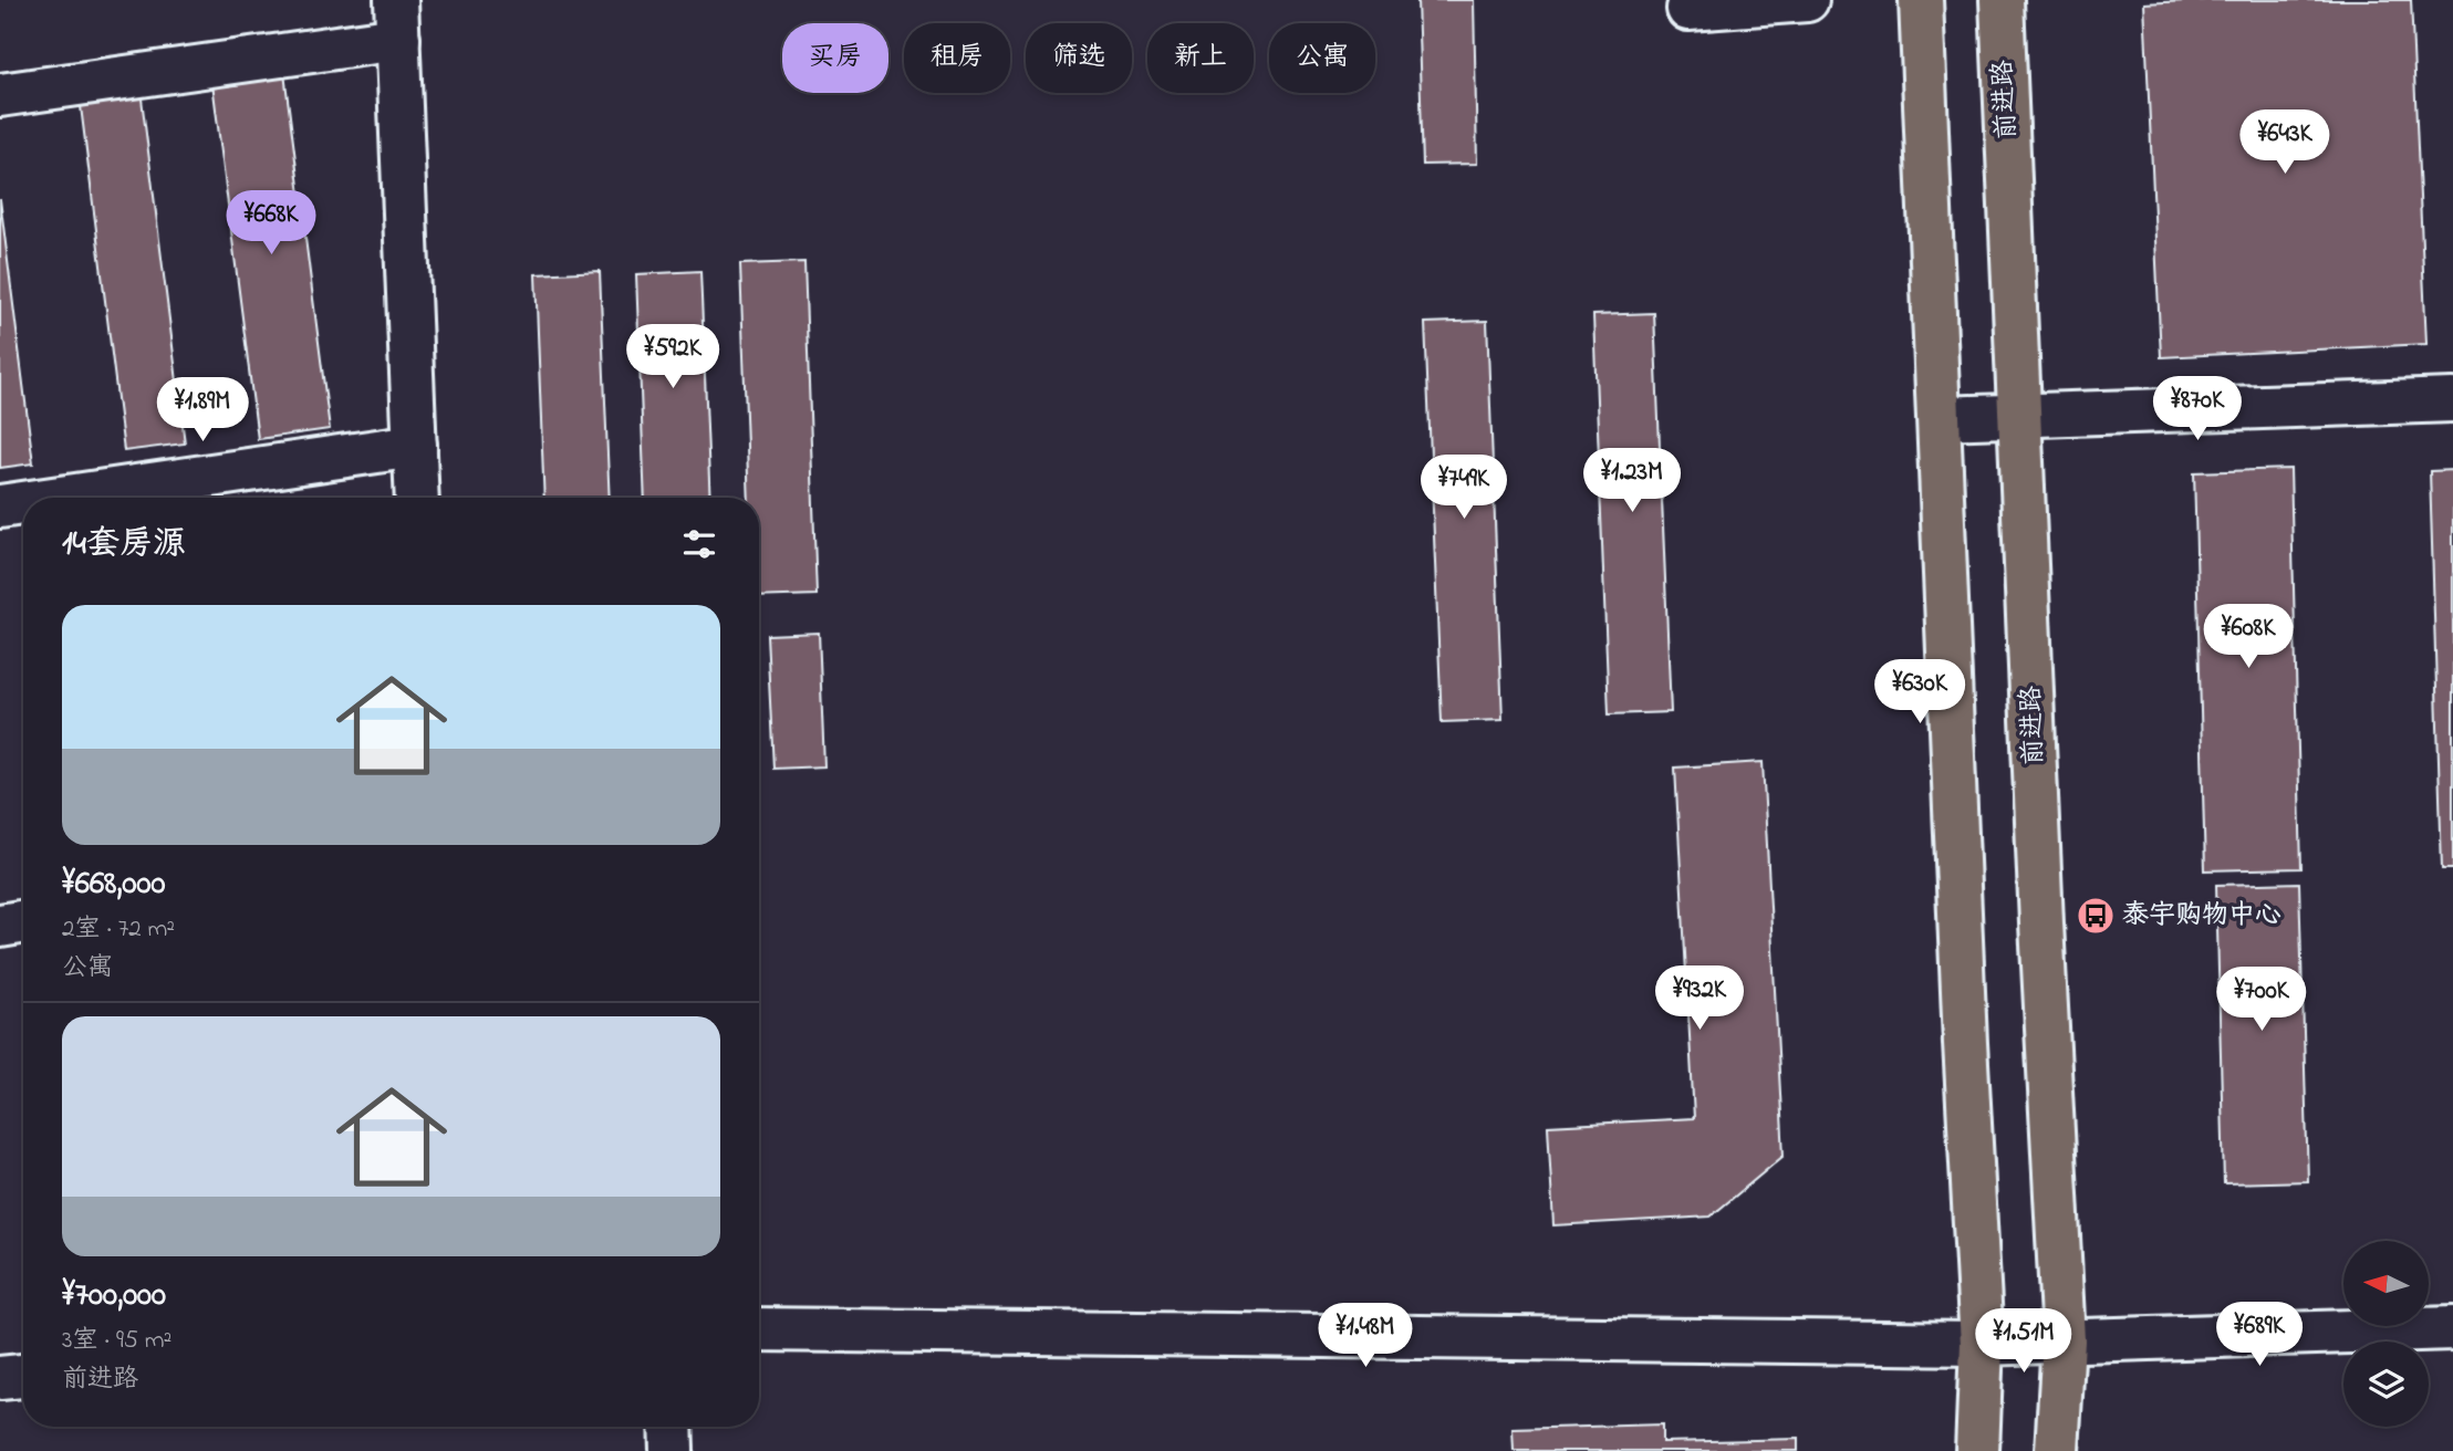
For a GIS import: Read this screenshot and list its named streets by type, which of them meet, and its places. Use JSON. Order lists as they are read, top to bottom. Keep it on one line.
{"streets":{"main road":["前进路"]},"places":{"bus stop":["泰宇购物中心"]},"north":"left","page":{"chip":["买房","租房","筛选","新上","公寓"],"price":["¥643K","¥668K","¥592K","¥870K","¥1.89M","¥1.23M","¥749K","¥608K","¥630K","¥932K","¥700K","¥689K","¥1.48M","¥1.51M"],"heading":"14套房源","list":[{"name":"¥668,000","note":"2室 · 72 m² · 公寓"},{"name":"¥700,000","note":"3室 · 95 m² · 前进路"}]}}
